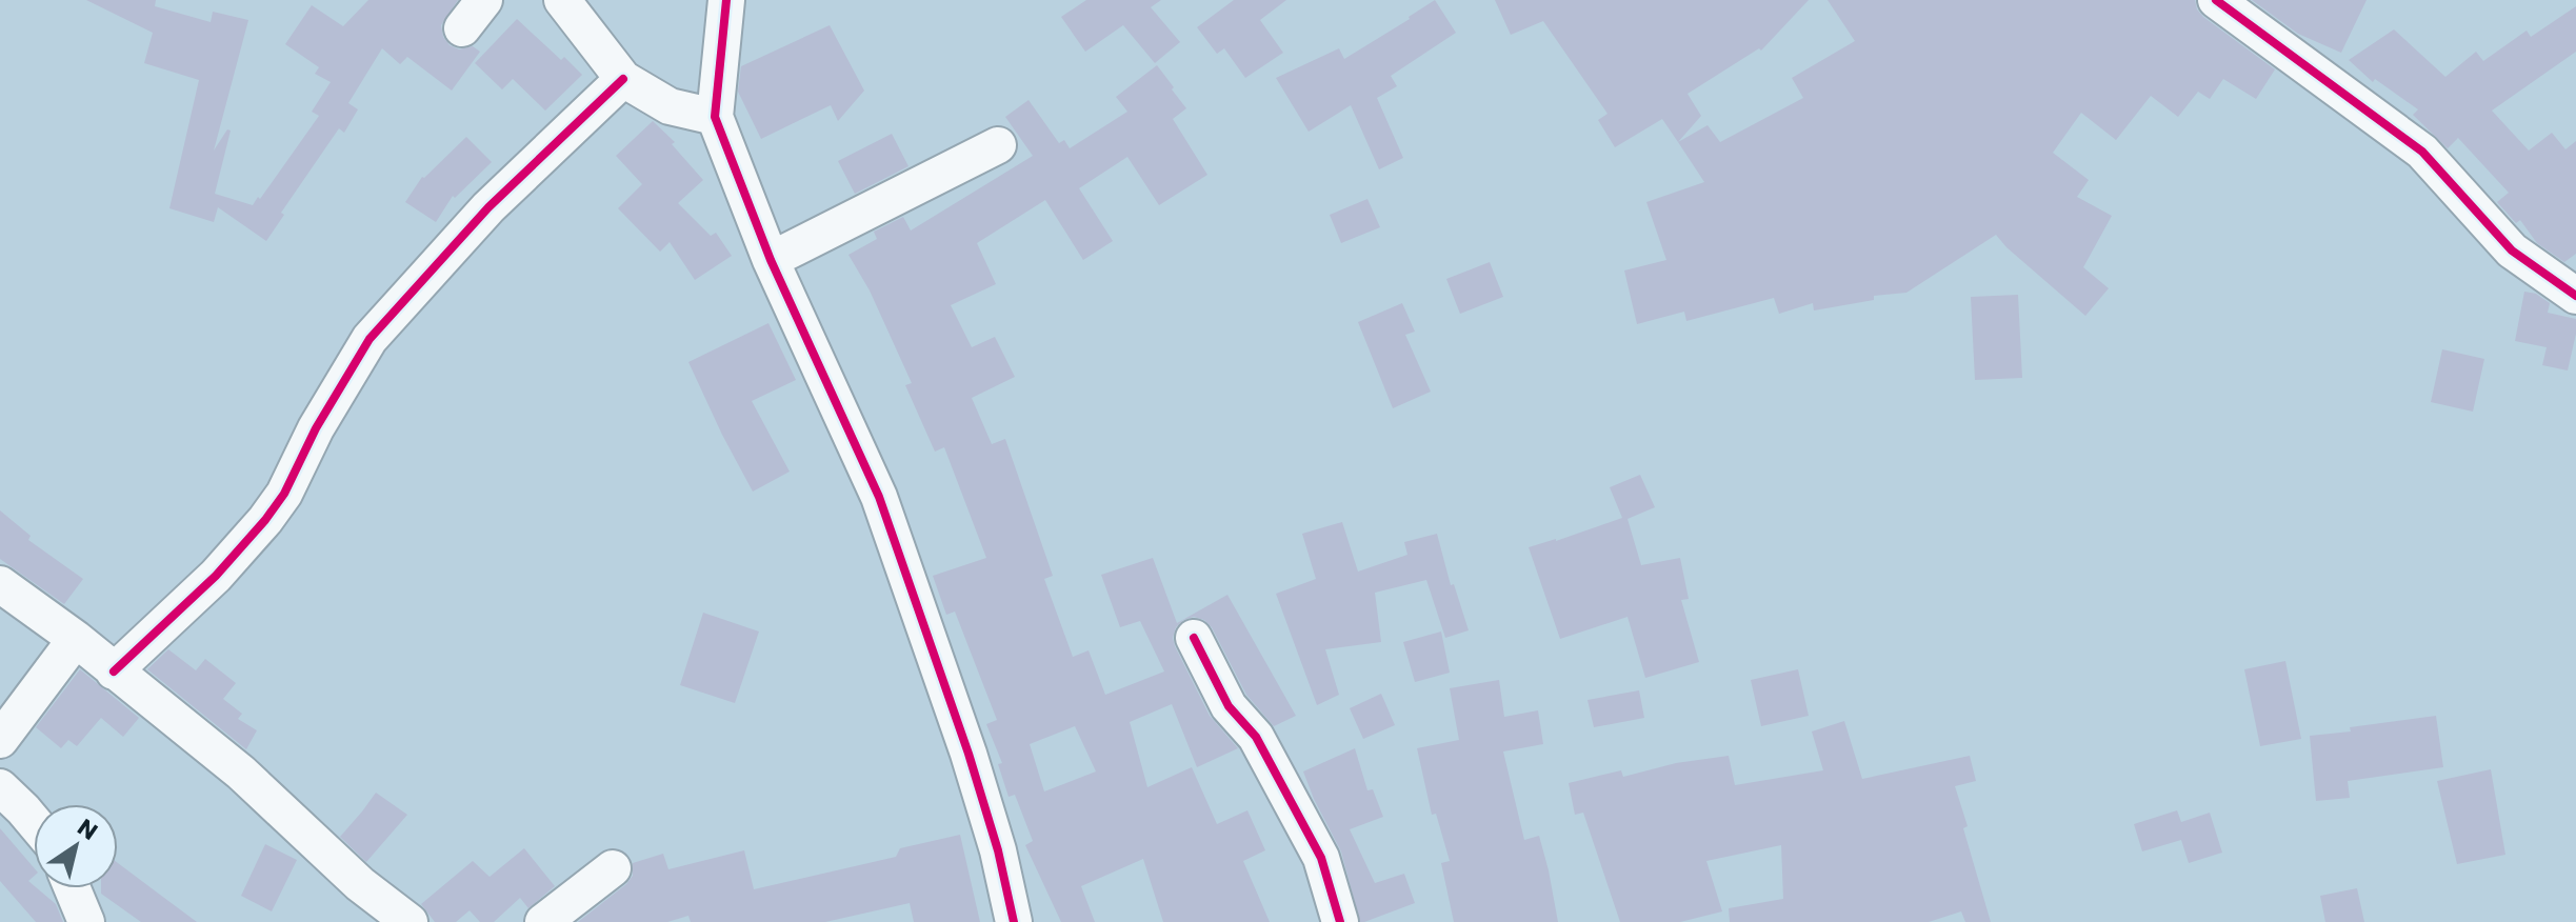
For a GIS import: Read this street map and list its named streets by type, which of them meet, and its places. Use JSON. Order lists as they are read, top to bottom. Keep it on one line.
{"north":"top right"}
